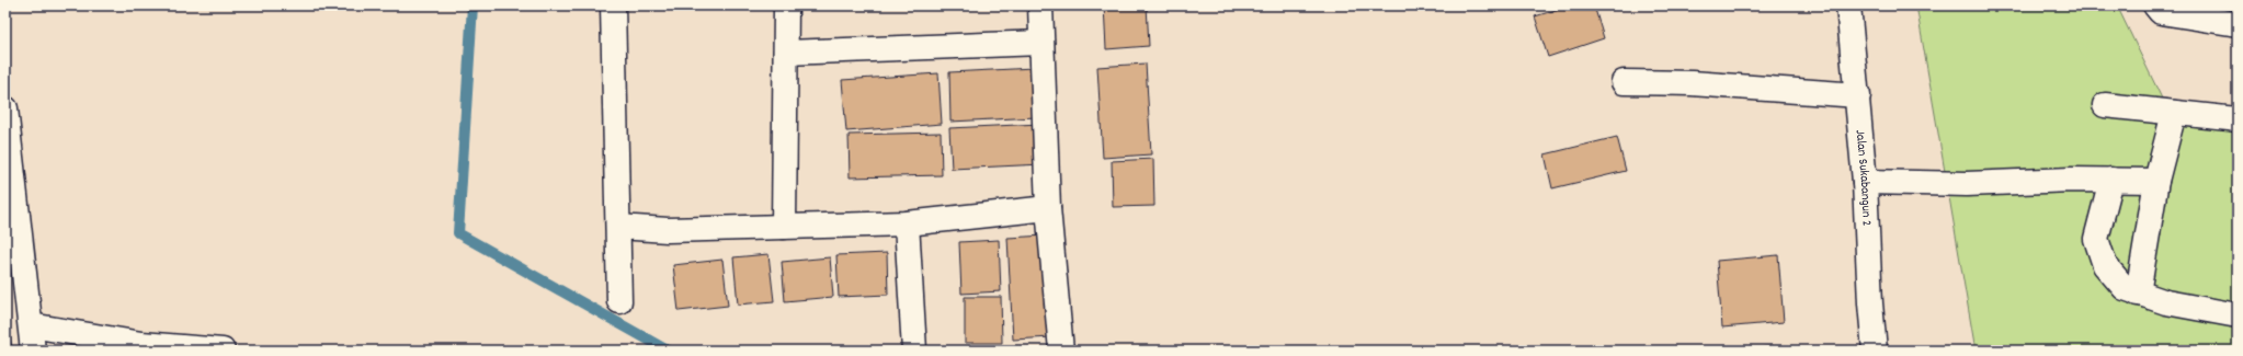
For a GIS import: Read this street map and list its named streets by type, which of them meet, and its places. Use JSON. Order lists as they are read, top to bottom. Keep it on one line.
{"streets":{"street":["Jalan Sukabangun 2"]}}
